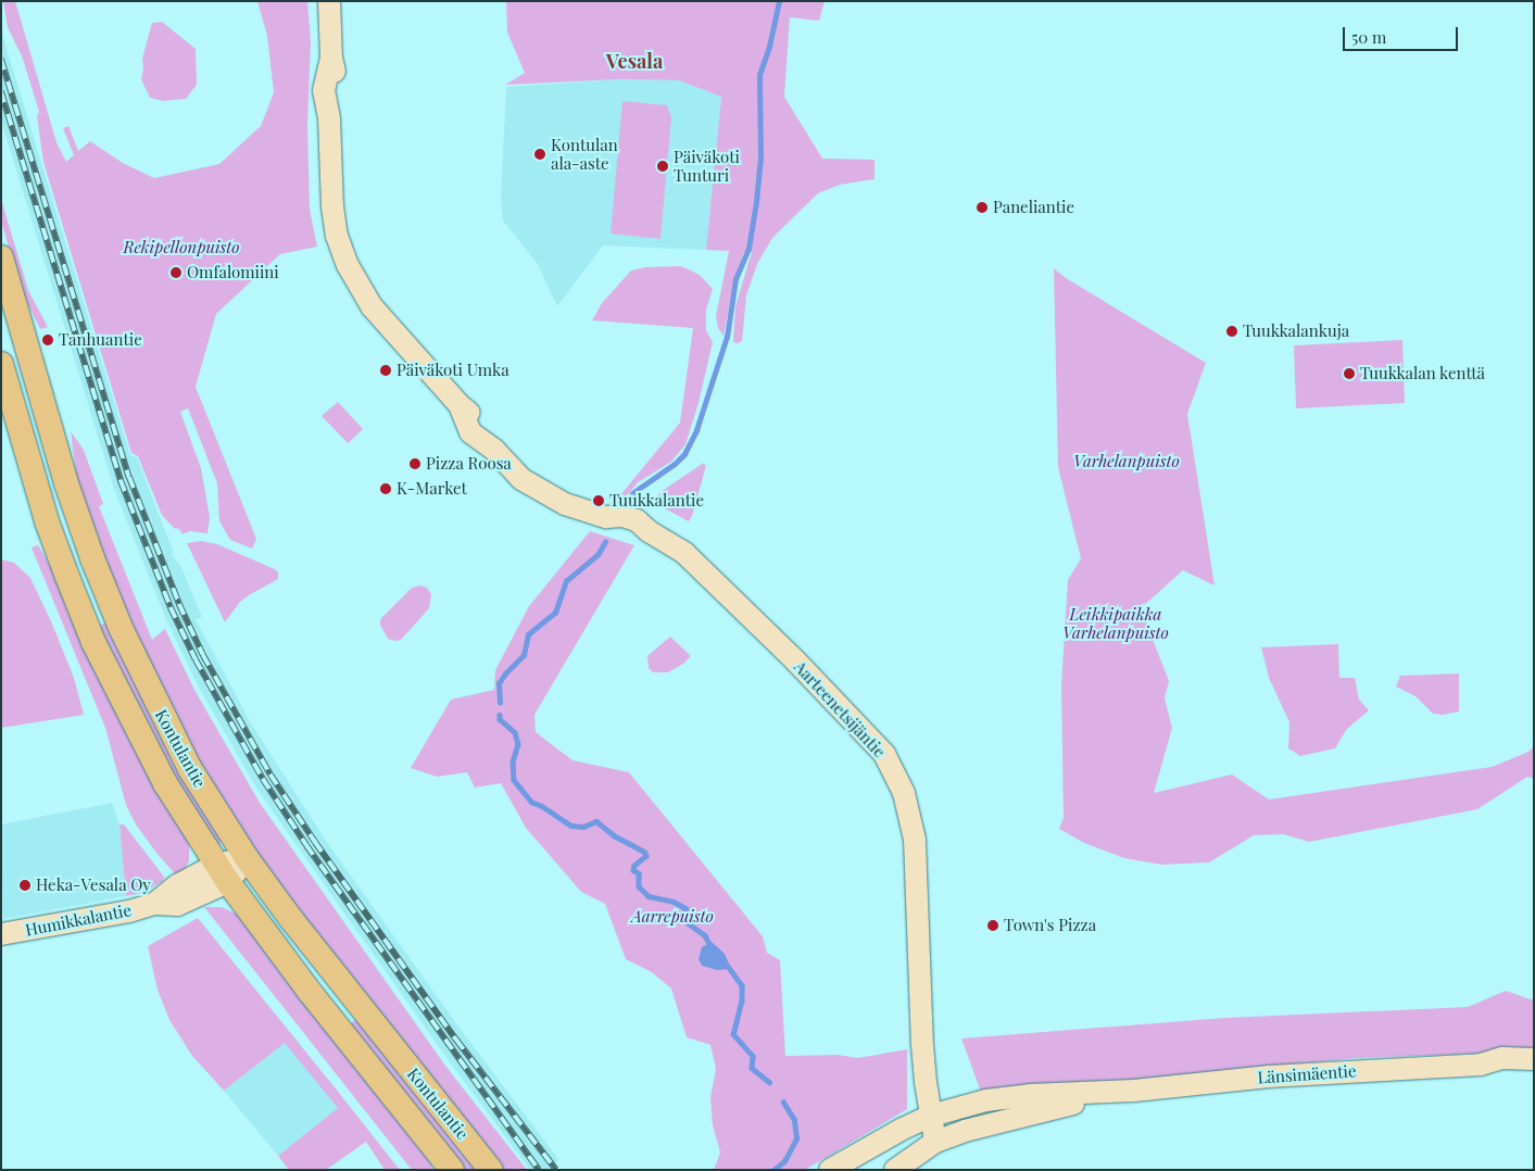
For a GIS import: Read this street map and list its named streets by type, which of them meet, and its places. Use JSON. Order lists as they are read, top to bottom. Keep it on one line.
{"streets":{"main road":["Kontulantie"],"street":["Aarteenetsijäntie","Humikkalantie","Länsimäentie"]},"crossings":[["Aarteenetsijäntie","Länsimäentie"],["Kontulantie","Humikkalantie"]],"districts":["Vesala"],"parks":["Rekipellonpuisto","Varhelanpuisto","Leikkipaikka Varhelanpuisto","Aarrepuisto"],"places":["Kontulan ala-aste","Päiväkoti Tunturi","Paneliantie","Omfalomiini","Tuukkalankuja","Tanhuantie","Päiväkoti Umka","Tuukkalan kenttä","Pizza Roosa","K-Market","Tuukkalantie","Heka-Vesala Oy","Town's Pizza"],"scale_bar":"50 m"}
